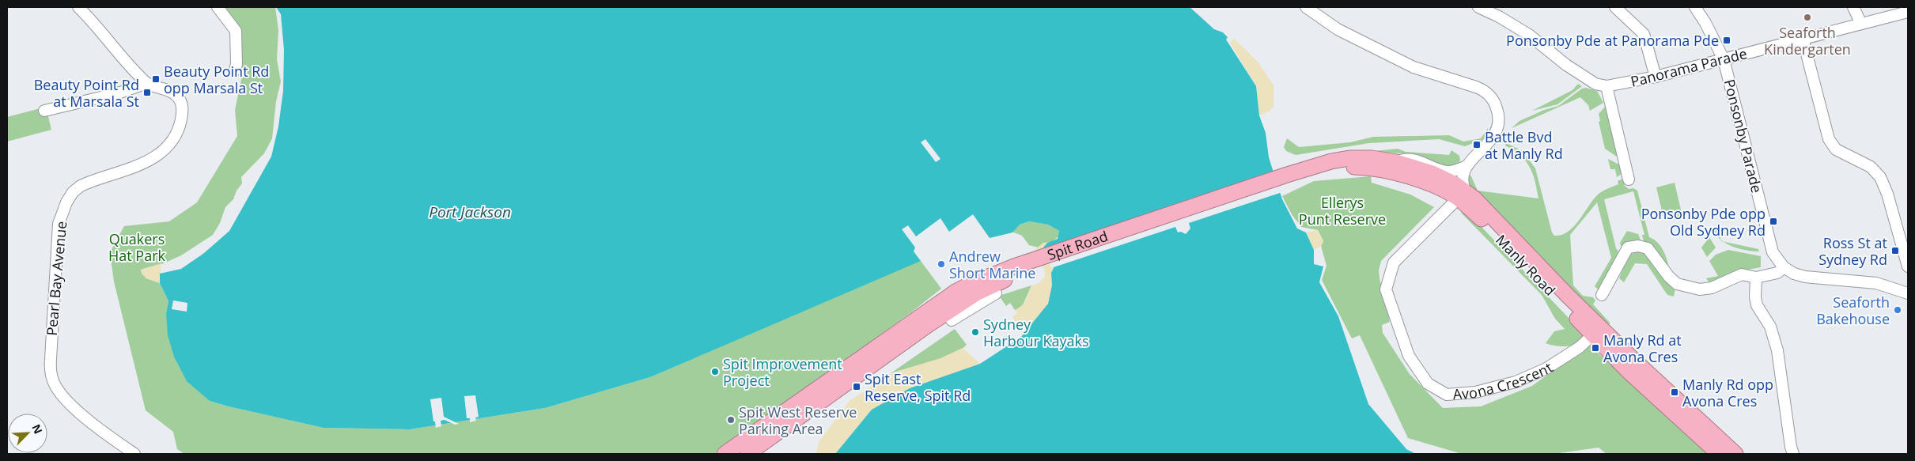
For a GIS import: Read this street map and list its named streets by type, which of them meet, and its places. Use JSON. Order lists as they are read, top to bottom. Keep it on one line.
{"streets":{"highway":["Spit Road","Manly Road"],"street":["Panorama Parade","Ponsonby Parade","Pearl Bay Avenue","Avona Crescent"]},"crossings":[["Panorama Parade","Ponsonby Parade"],["Spit Road","Manly Road"],["Manly Road","Avona Crescent"]],"water":["Port Jackson"],"parks":["Ellerys Punt Reserve","Quakers Hat Park"],"places":{"other":["Seaforth Kindergarten","Andrew Short Marine","Seaforth Bakehouse","Sydney Harbour Kayaks","Spit Improvement Project","Spit West Reserve Parking Area"],"transit":["Ponsonby Pde at Panorama Pde","Beauty Point Rd opp Marsala St","Beauty Point Rd at Marsala St","Battle Bvd at Manly Rd","Ponsonby Pde opp Old Sydney Rd","Ross St at Sydney Rd","Manly Rd at Avona Cres","Spit East Reserve, Spit Rd","Manly Rd opp Avona Cres"]},"north":"top right"}
